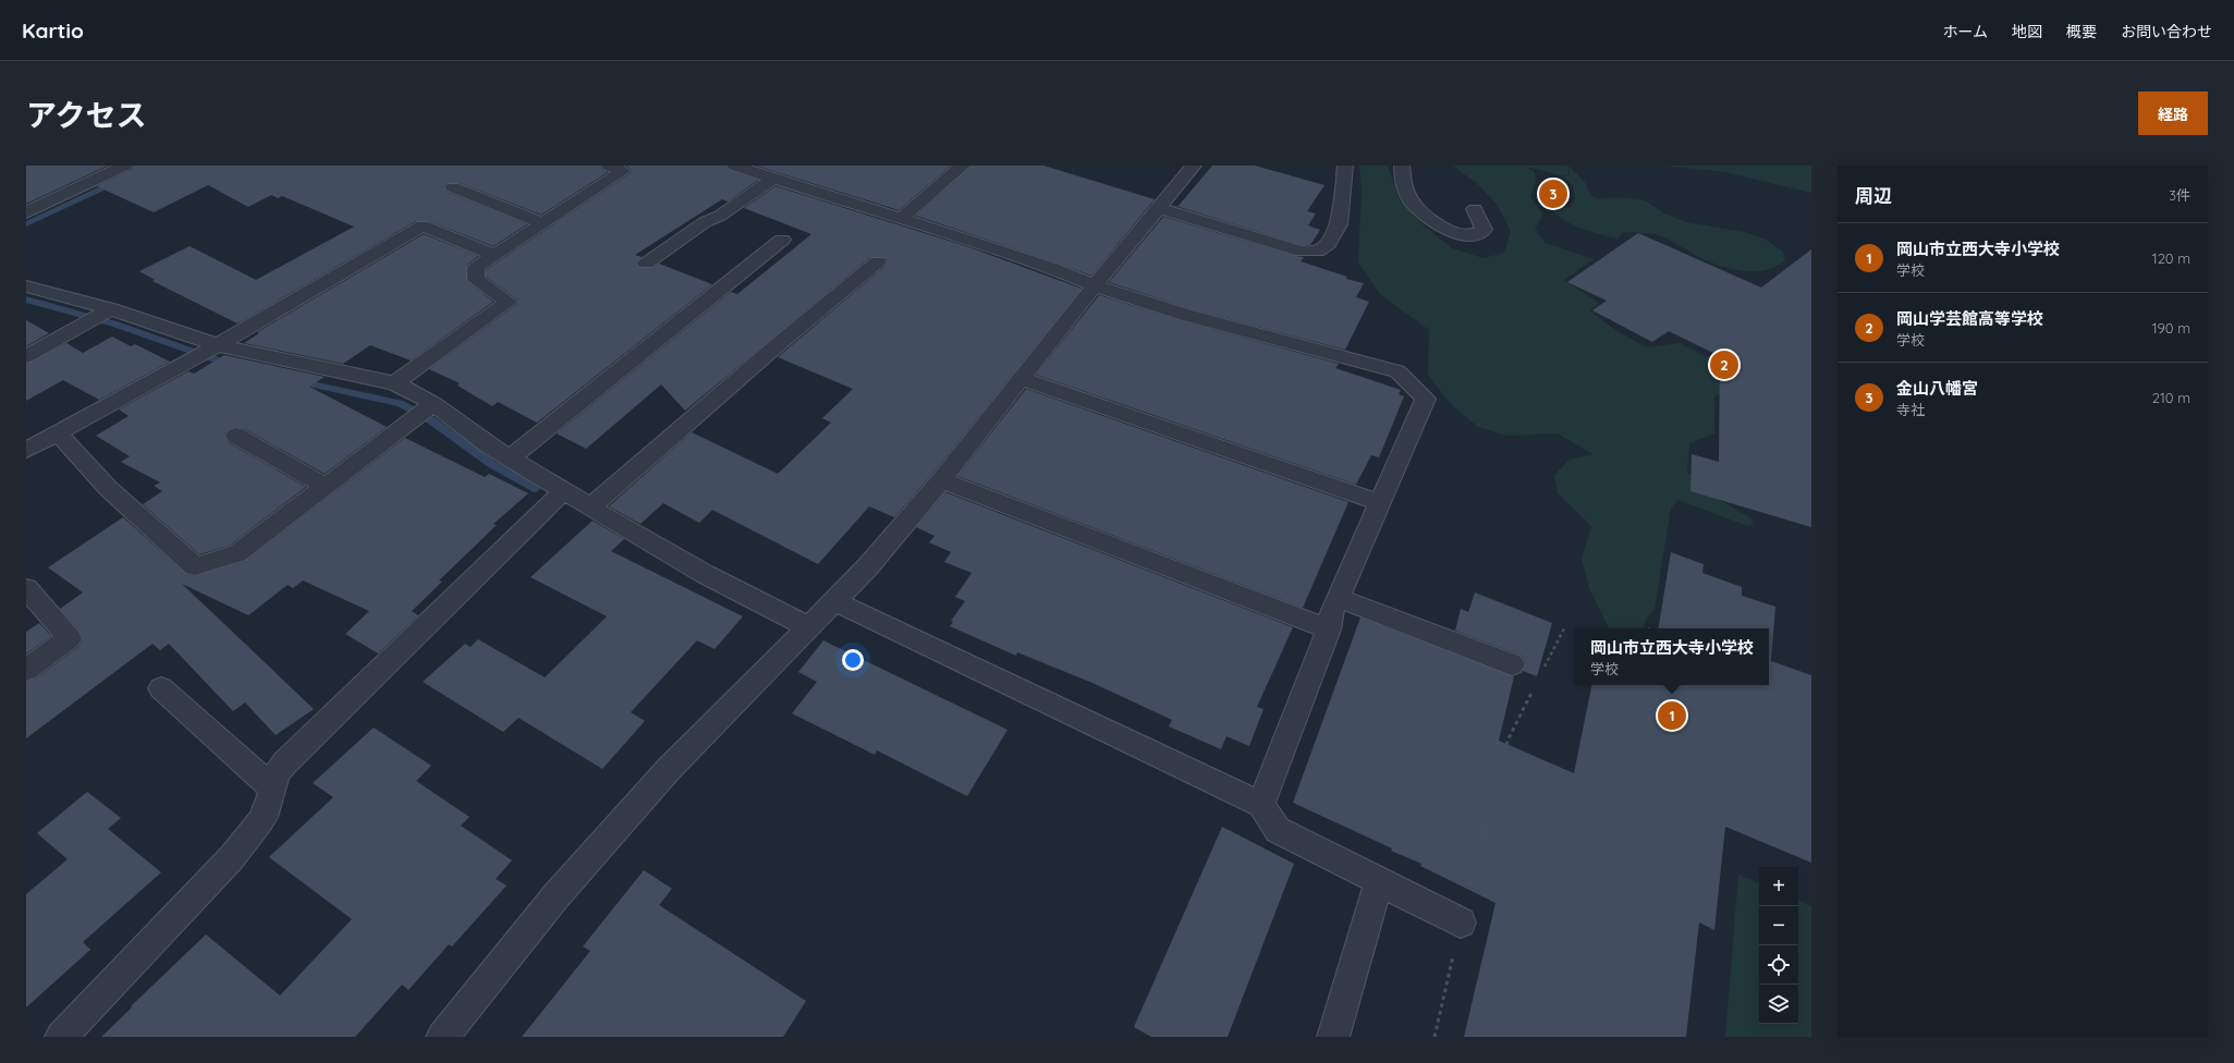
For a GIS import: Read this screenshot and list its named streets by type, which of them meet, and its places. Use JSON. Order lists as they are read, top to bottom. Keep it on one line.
{"page":{"header":"Kartio","nav":["ホーム","地図","概要","お問い合わせ"],"title":"アクセス","buttons":"経路","heading":["周辺","3件"],"pins":["3","2","1"],"list":[{"mark":"1","name":"岡山市立西大寺小学校","note":"学校","value":"120 m"},{"mark":"2","name":"岡山学芸館高等学校","note":"学校","value":"190 m"},{"mark":"3","name":"金山八幡宮","note":"寺社","value":"210 m"}],"popup":["岡山市立西大寺小学校","学校"],"map_buttons":["+","−"]}}
